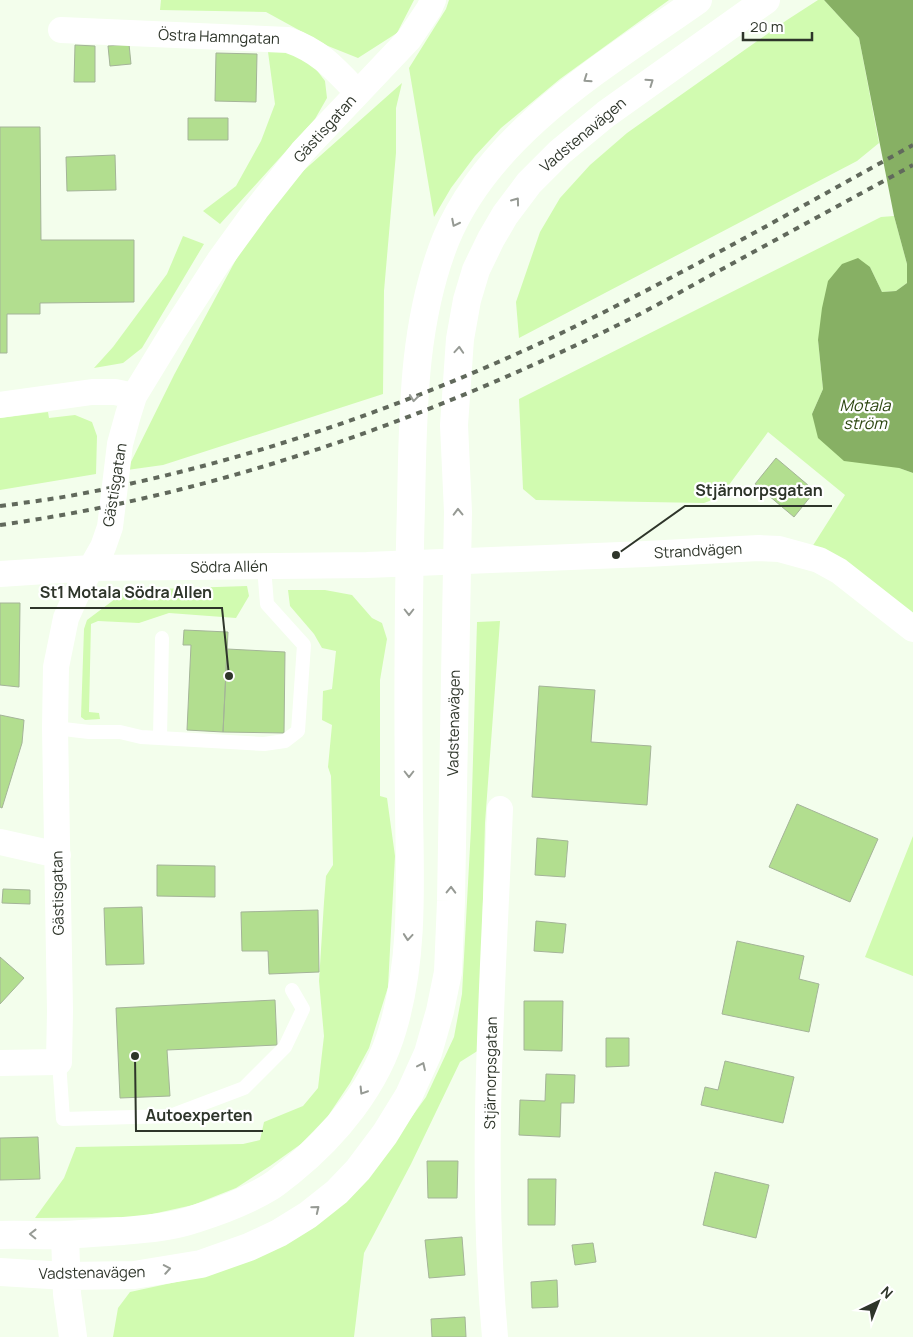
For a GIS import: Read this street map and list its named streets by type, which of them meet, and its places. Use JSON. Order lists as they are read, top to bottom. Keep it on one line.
{"streets":{"main road":["Vadstenavägen"],"street":["Östra Hamngatan","Gästisgatan","Strandvägen","Södra Allén","Stjärnorpsgatan"]},"crossings":[["Östra Hamngatan","Gästisgatan"],["Gästisgatan","Södra Allén"],["Vadstenavägen","Strandvägen"],["Vadstenavägen","Södra Allén"],["Strandvägen","Södra Allén"]],"water":["Motala ström"],"places":["Stjärnorpsgatan","St1 Motala Södra Allen","Autoexperten"],"scale_bar":"20 m","north":"top right"}
